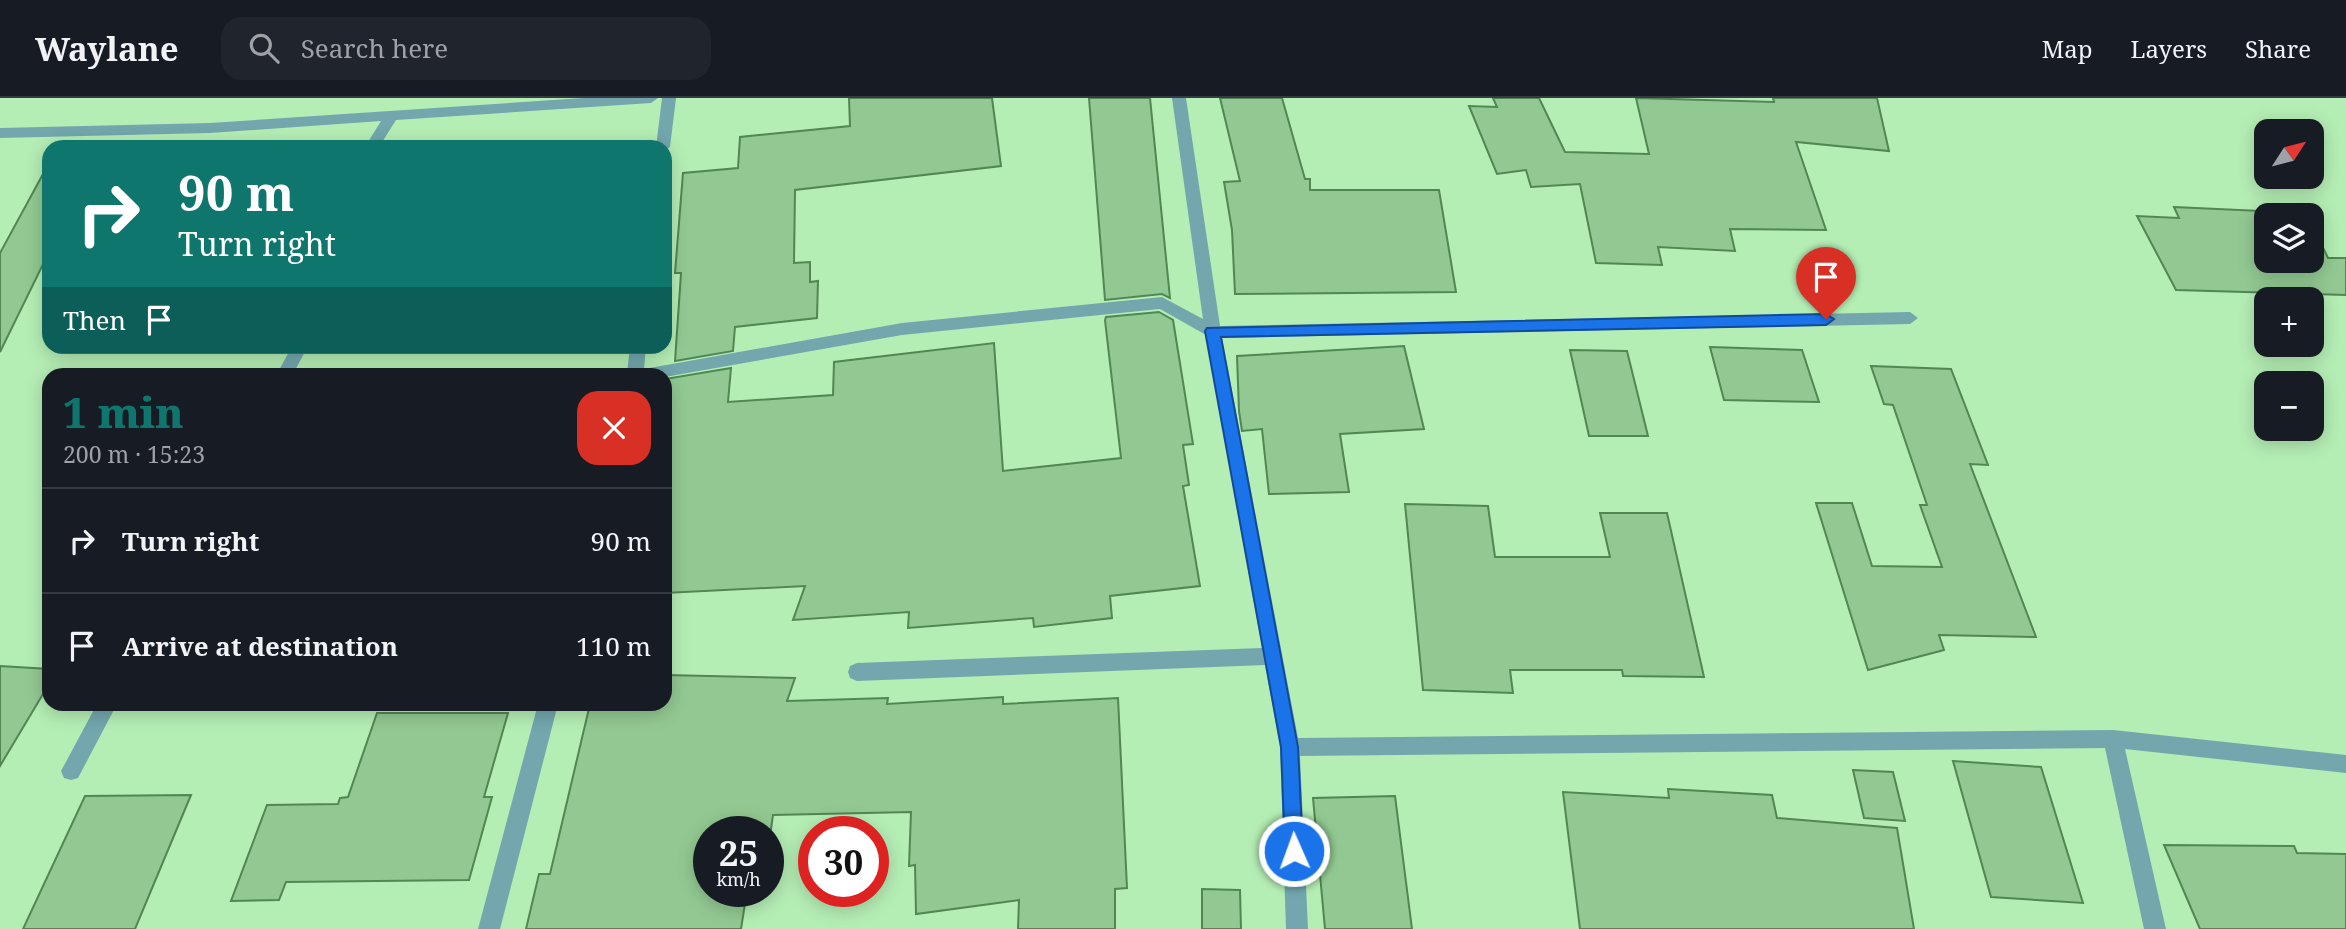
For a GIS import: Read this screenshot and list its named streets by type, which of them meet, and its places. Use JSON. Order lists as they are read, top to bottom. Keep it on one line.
{"north":"top right","page":{"header":"Waylane","search":"Search here","nav":["Map","Layers","Share"],"map_buttons":["+","−"],"turn":["90 m","Turn right"],"then":"Then","heading":["1 min","200 m · 15:23"],"list":[{"name":"Turn right","value":"90 m"},{"name":"Arrive at destination","value":"110 m"}],"speed":"25 km/h","limit":"30"}}
